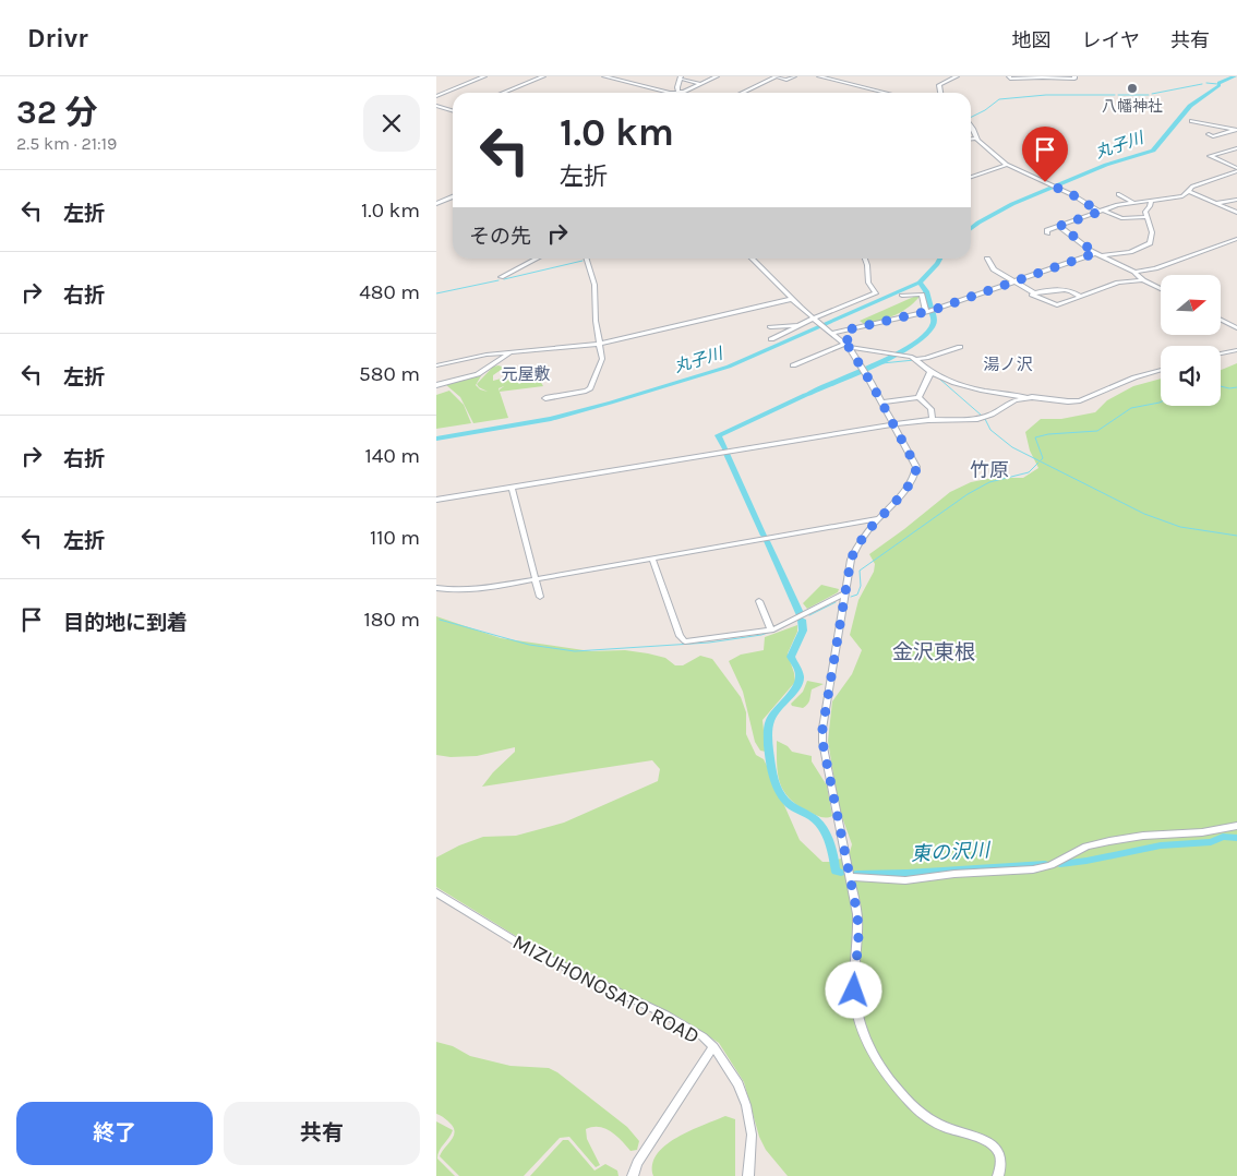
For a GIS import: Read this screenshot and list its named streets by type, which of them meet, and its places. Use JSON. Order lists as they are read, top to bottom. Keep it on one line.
{"streets":{"street":["MIZUHONOSATO ROAD"]},"districts":["湯ノ沢","元屋敷","竹原","金沢東根"],"water":["丸子川","東の沢川"],"places":["八幡神社"],"north":"right","page":{"header":"Drivr","nav":["地図","レイヤ","共有"],"heading":["32 分","2.5 km · 21:19"],"turn":["1.0 km","左折"],"list":[{"name":"左折","value":"1.0 km"},{"name":"右折","value":"480 m"},{"name":"左折","value":"580 m"},{"name":"右折","value":"140 m"},{"name":"左折","value":"110 m"},{"name":"目的地に到着","value":"180 m"}],"then":"その先","buttons":["終了","共有"]}}
